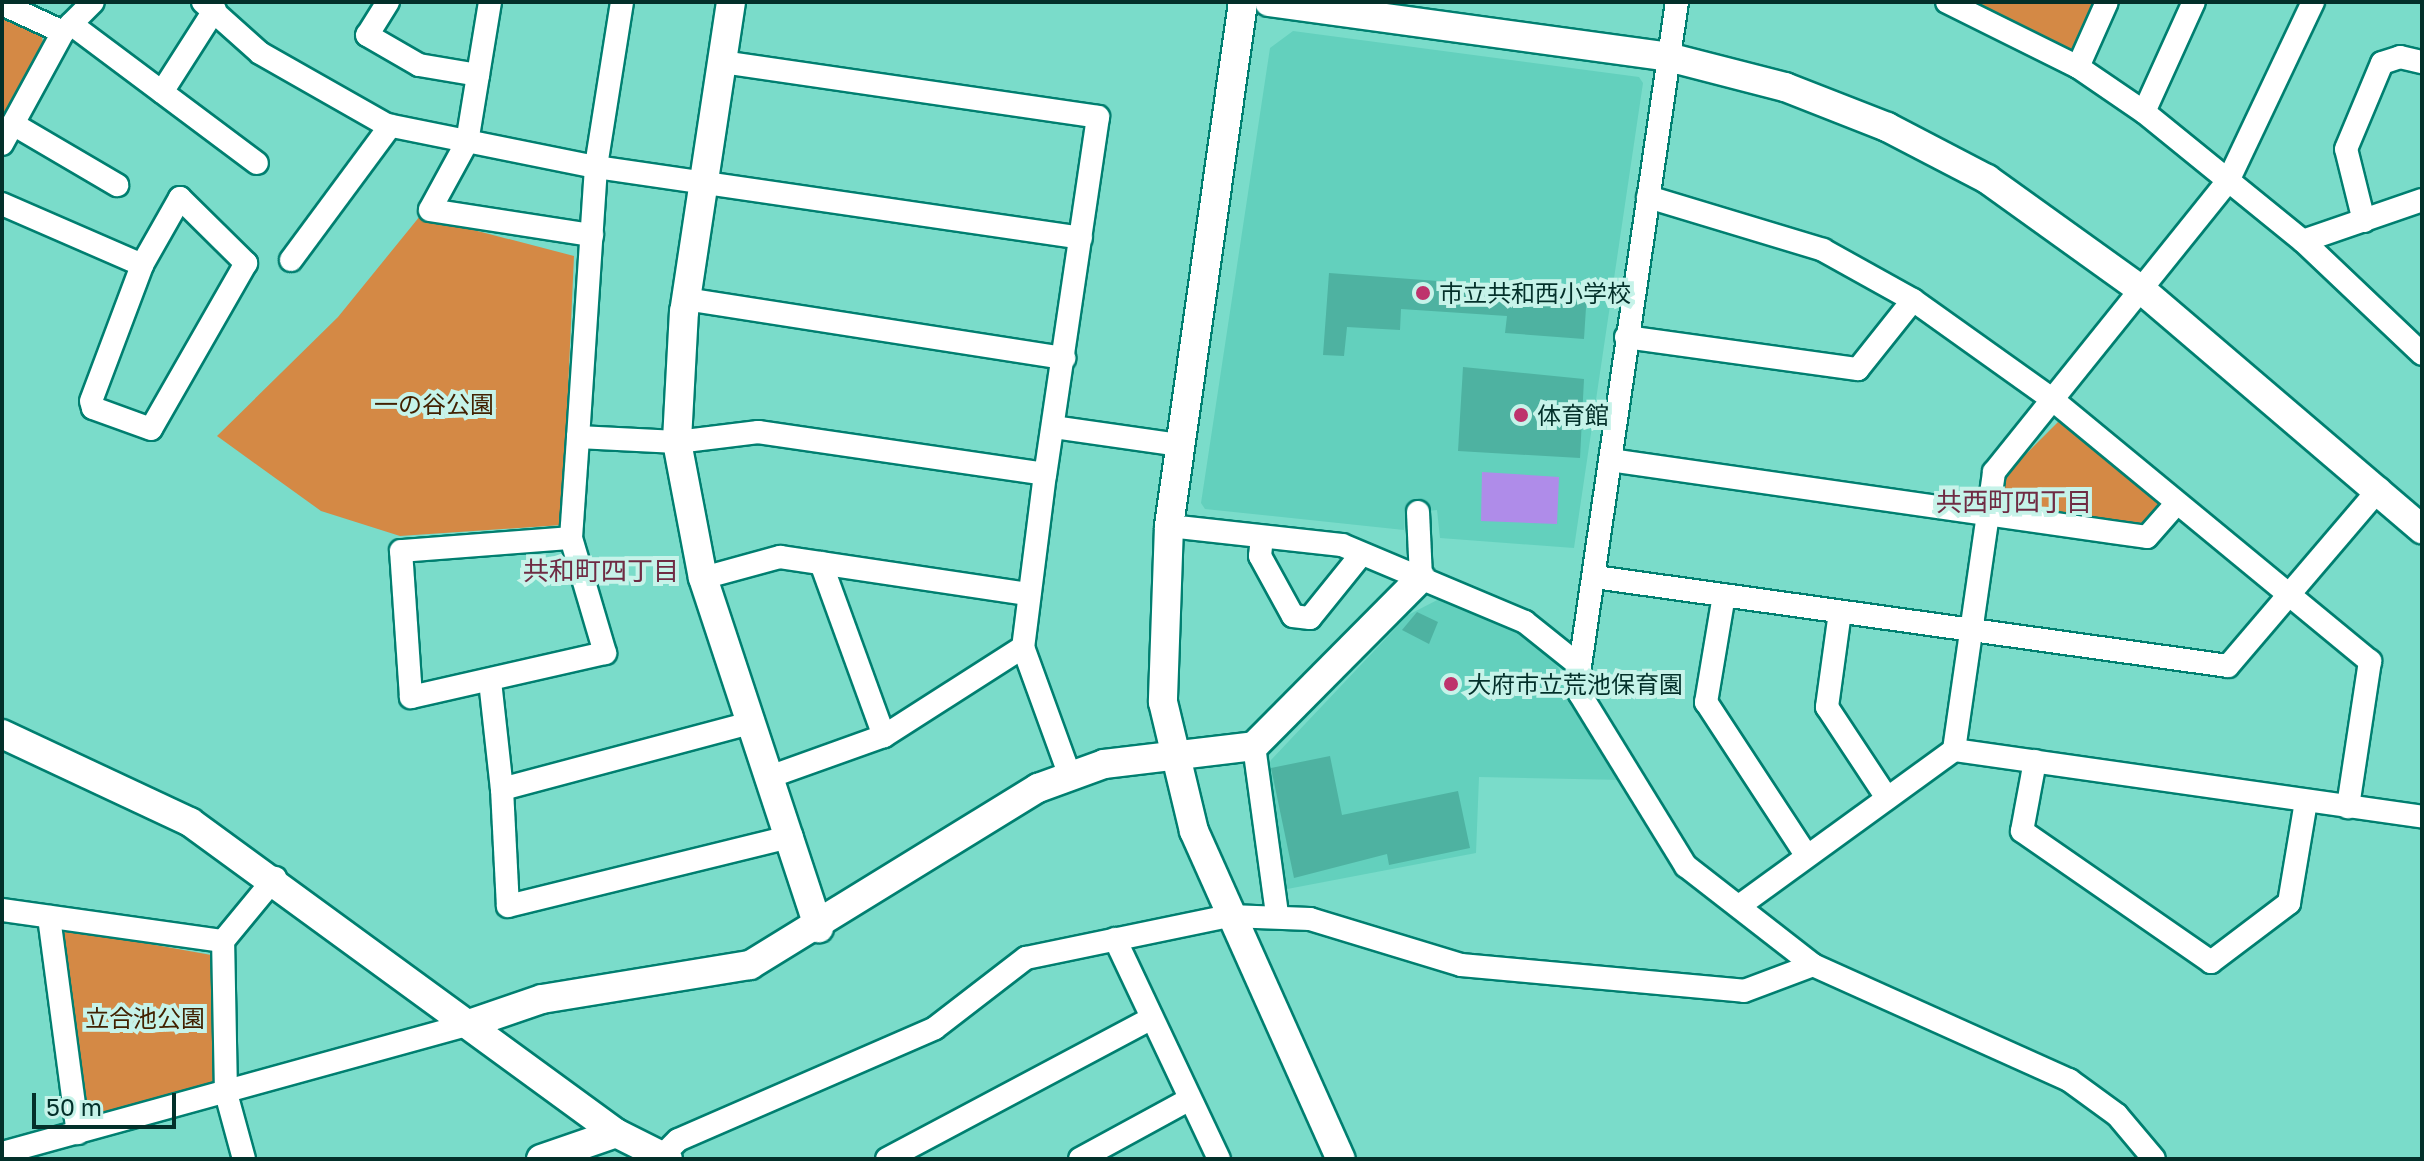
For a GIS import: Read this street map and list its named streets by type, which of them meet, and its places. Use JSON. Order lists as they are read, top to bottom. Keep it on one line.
{"districts":["共西町四丁目","共和町四丁目"],"parks":["一の谷公園","立合池公園"],"places":["市立共和西小学校","体育館","大府市立荒池保育園"],"scale_bar":"50 m"}
